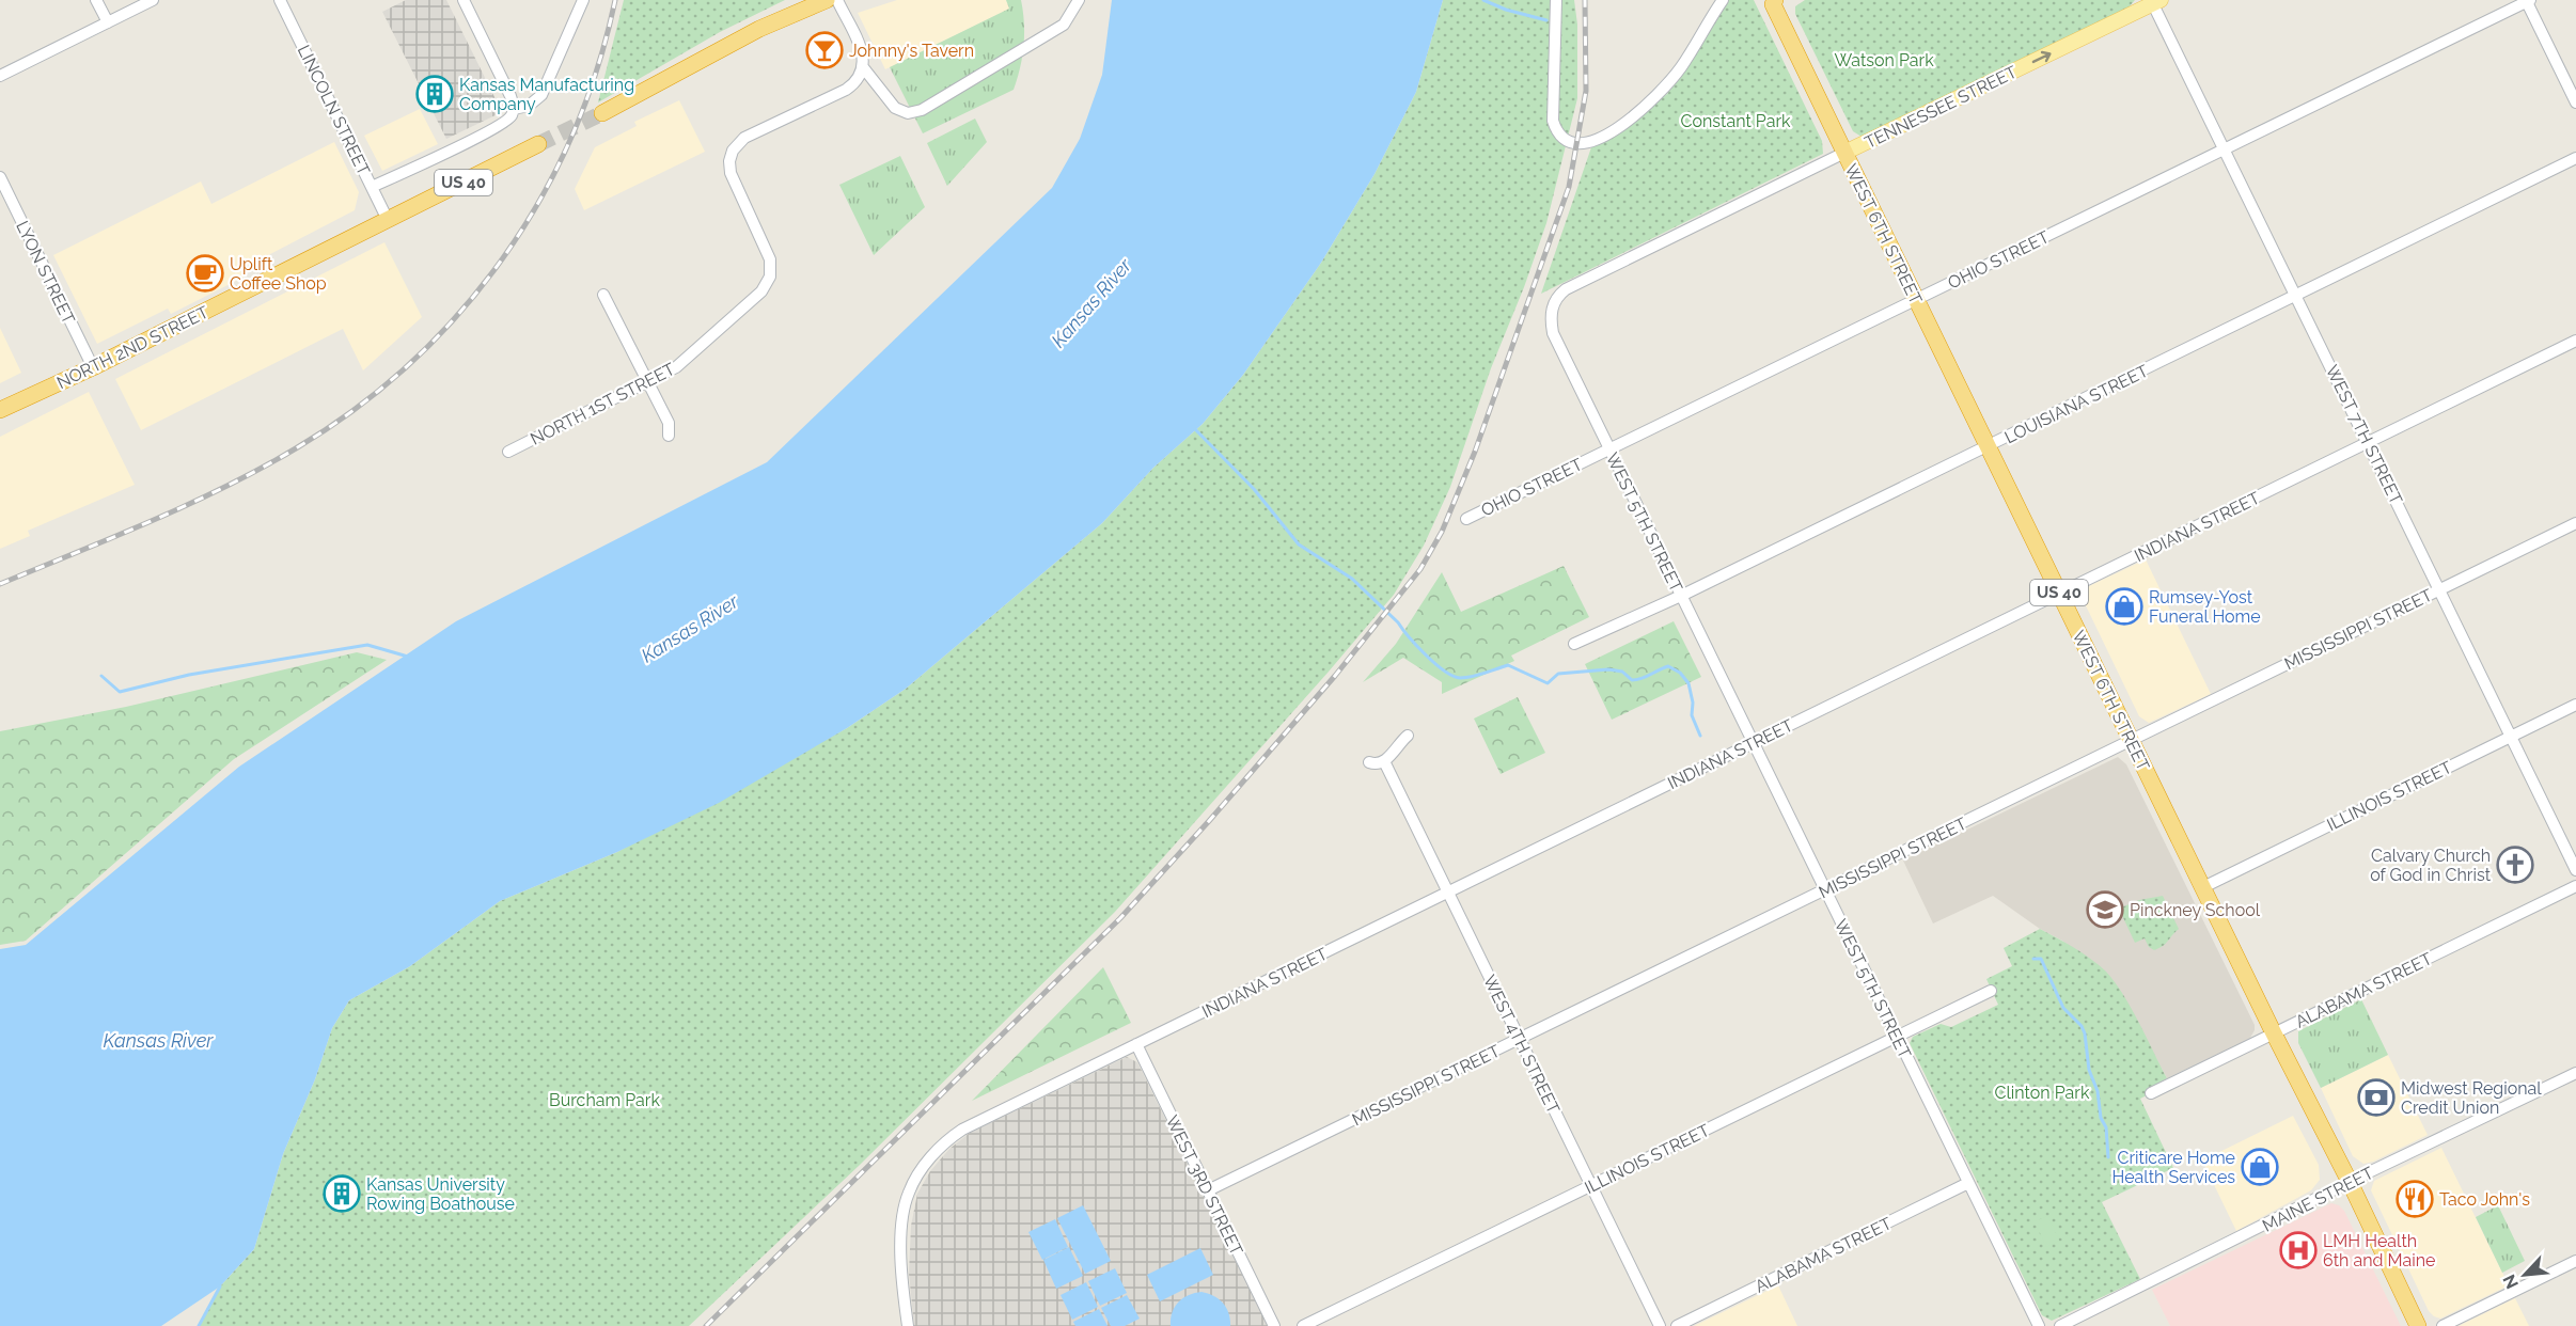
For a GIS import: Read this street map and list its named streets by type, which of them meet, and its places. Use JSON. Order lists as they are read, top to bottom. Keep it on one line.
{"streets":{"highway":["US 40","WEST 6TH STREET","NORTH 2ND STREET"],"main road":["TENNESSEE STREET"],"street":["LINCOLN STREET","OHIO STREET","LYON STREET","NORTH 1ST STREET","LOUISIANA STREET","WEST 7TH STREET","WEST 5TH STREET","INDIANA STREET","MISSISSIPPI STREET","ILLINOIS STREET","ALABAMA STREET","WEST 4TH STREET","WEST 3RD STREET","MAINE STREET"]},"crossings":[["TENNESSEE STREET","WEST 6TH STREET"],["TENNESSEE STREET","WEST 7TH STREET"],["TENNESSEE STREET","WEST 5TH STREET"],["LINCOLN STREET","NORTH 2ND STREET"],["WEST 6TH STREET","OHIO STREET"],["WEST 6TH STREET","LOUISIANA STREET"],["WEST 6TH STREET","INDIANA STREET"],["WEST 6TH STREET","MISSISSIPPI STREET"],["WEST 6TH STREET","ILLINOIS STREET"],["WEST 6TH STREET","ALABAMA STREET"],["WEST 6TH STREET","MAINE STREET"],["OHIO STREET","WEST 7TH STREET"],["OHIO STREET","WEST 5TH STREET"],["LYON STREET","NORTH 2ND STREET"],["LOUISIANA STREET","WEST 7TH STREET"],["LOUISIANA STREET","WEST 5TH STREET"],["WEST 7TH STREET","INDIANA STREET"],["WEST 7TH STREET","MISSISSIPPI STREET"],["WEST 7TH STREET","ILLINOIS STREET"],["WEST 5TH STREET","INDIANA STREET"],["WEST 5TH STREET","MISSISSIPPI STREET"],["WEST 5TH STREET","ILLINOIS STREET"],["WEST 5TH STREET","ALABAMA STREET"],["INDIANA STREET","WEST 4TH STREET"],["INDIANA STREET","WEST 3RD STREET"],["MISSISSIPPI STREET","WEST 4TH STREET"],["MISSISSIPPI STREET","WEST 3RD STREET"],["ILLINOIS STREET","WEST 4TH STREET"]],"one_way":["TENNESSEE STREET"],"water":["Kansas River"],"parks":["Watson Park","Constant Park","Clinton Park","Burcham Park"],"places":{"bar":["Johnny's Tavern"],"building":["Kansas Manufacturing Company","Kansas University Rowing Boathouse"],"cafe":["Uplift Coffee Shop"],"shop":["Rumsey-Yost Funeral Home","Criticare Home Health Services"],"church":["Calvary Church of God in Christ"],"school or university":["Pinckney School"],"bank":["Midwest Regional Credit Union"],"restaurant":["Taco John's"],"hospital":["LMH Health 6th and Maine"]},"north":"bottom left"}
